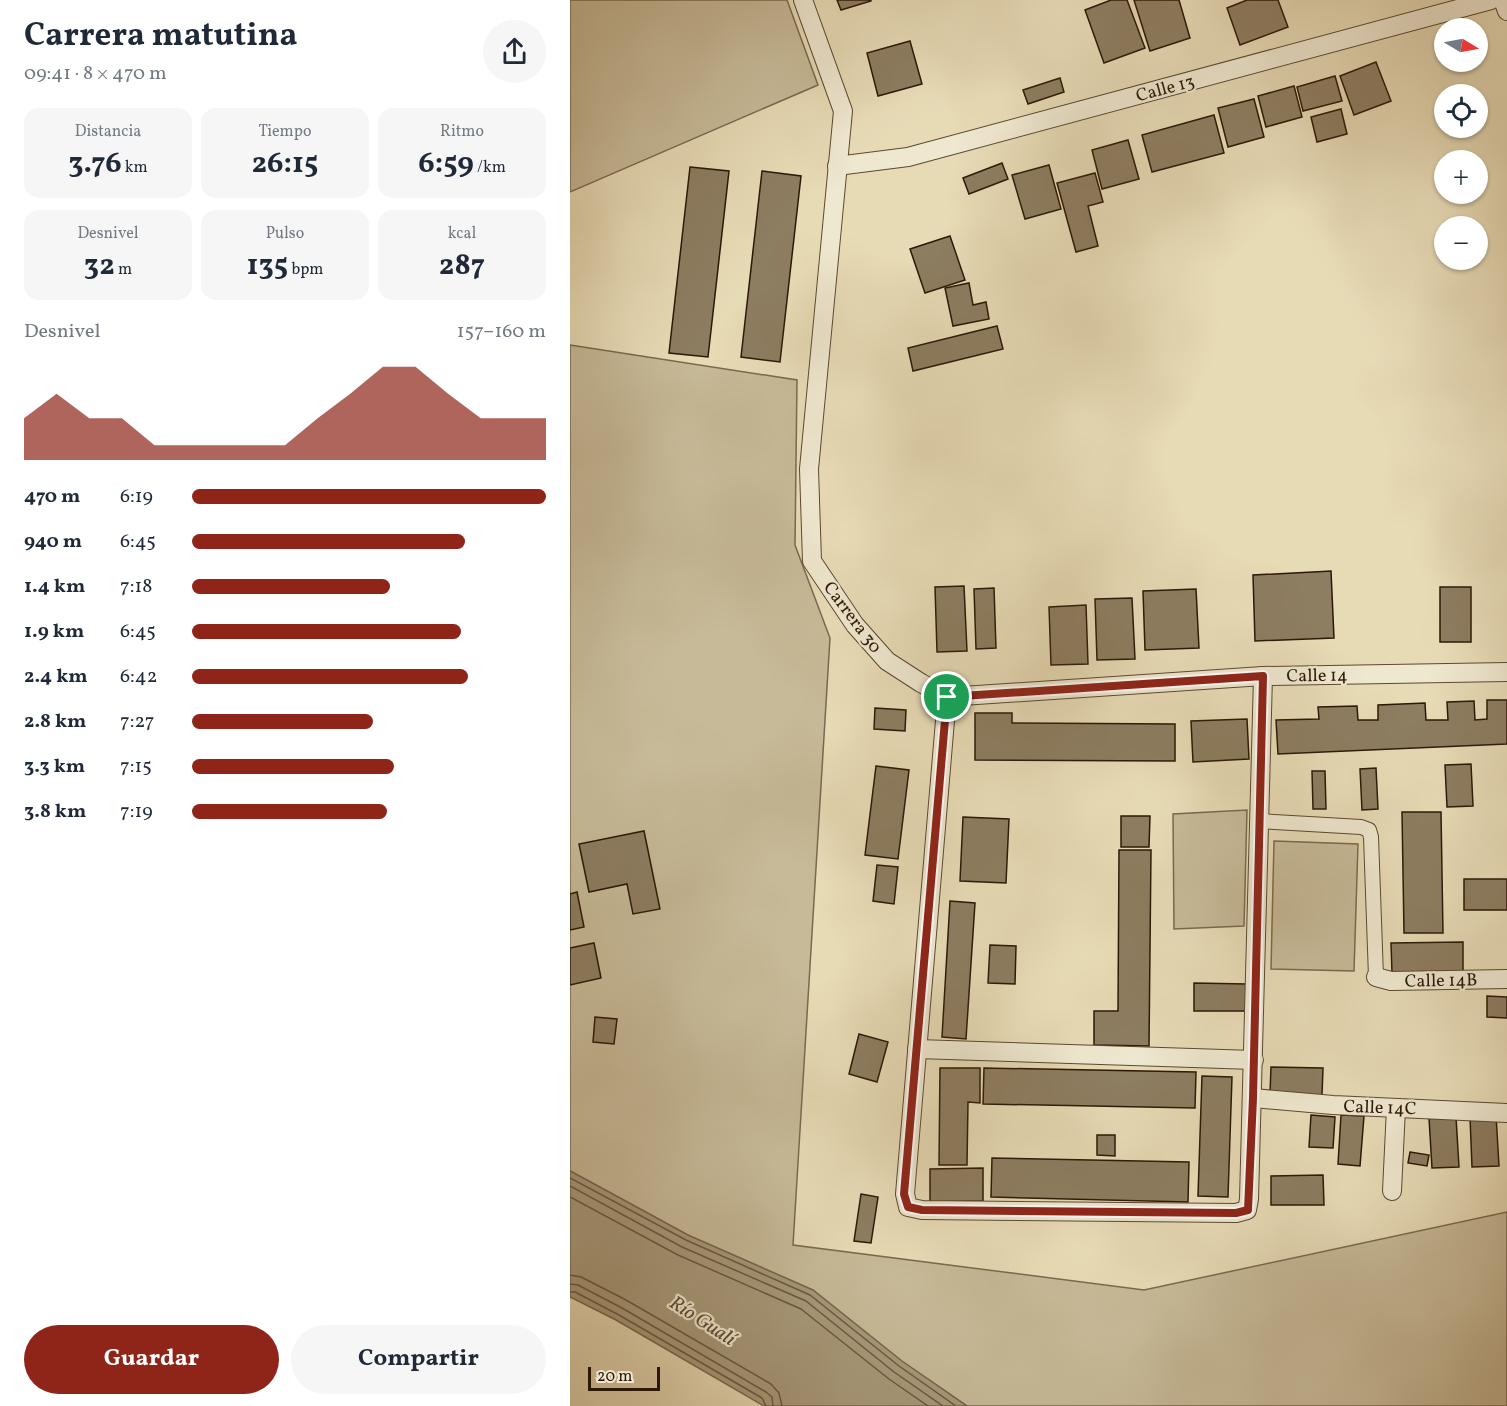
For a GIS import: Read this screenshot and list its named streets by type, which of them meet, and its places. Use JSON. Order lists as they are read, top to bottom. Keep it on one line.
{"streets":{"street":["Calle 13","Carrera 30","Calle 14","Calle 14B","Calle 14C"]},"crossings":[["Calle 13","Carrera 30"],["Carrera 30","Calle 14"]],"water":["Río Gualí"],"scale_bar":"20 m","north":"right","page":{"heading":["Carrera matutina","09:41 · 8 × 470 m"],"map_buttons":["+","−"],"stats":[["Distancia","3.76 km"],["Tiempo","26:15"],["Ritmo","6:59 /km"],["Desnivel","32 m"],["Pulso","135 bpm"],["kcal","287"]],"chart":["Desnivel","157–160 m"],"list":[{"name":"470 m","note":"6:19"},{"name":"940 m","note":"6:45"},{"name":"1.4 km","note":"7:18"},{"name":"1.9 km","note":"6:45"},{"name":"2.4 km","note":"6:42"},{"name":"2.8 km","note":"7:27"},{"name":"3.3 km","note":"7:15"},{"name":"3.8 km","note":"7:19"}],"buttons":["Guardar","Compartir"],"scale":"20 m"}}
